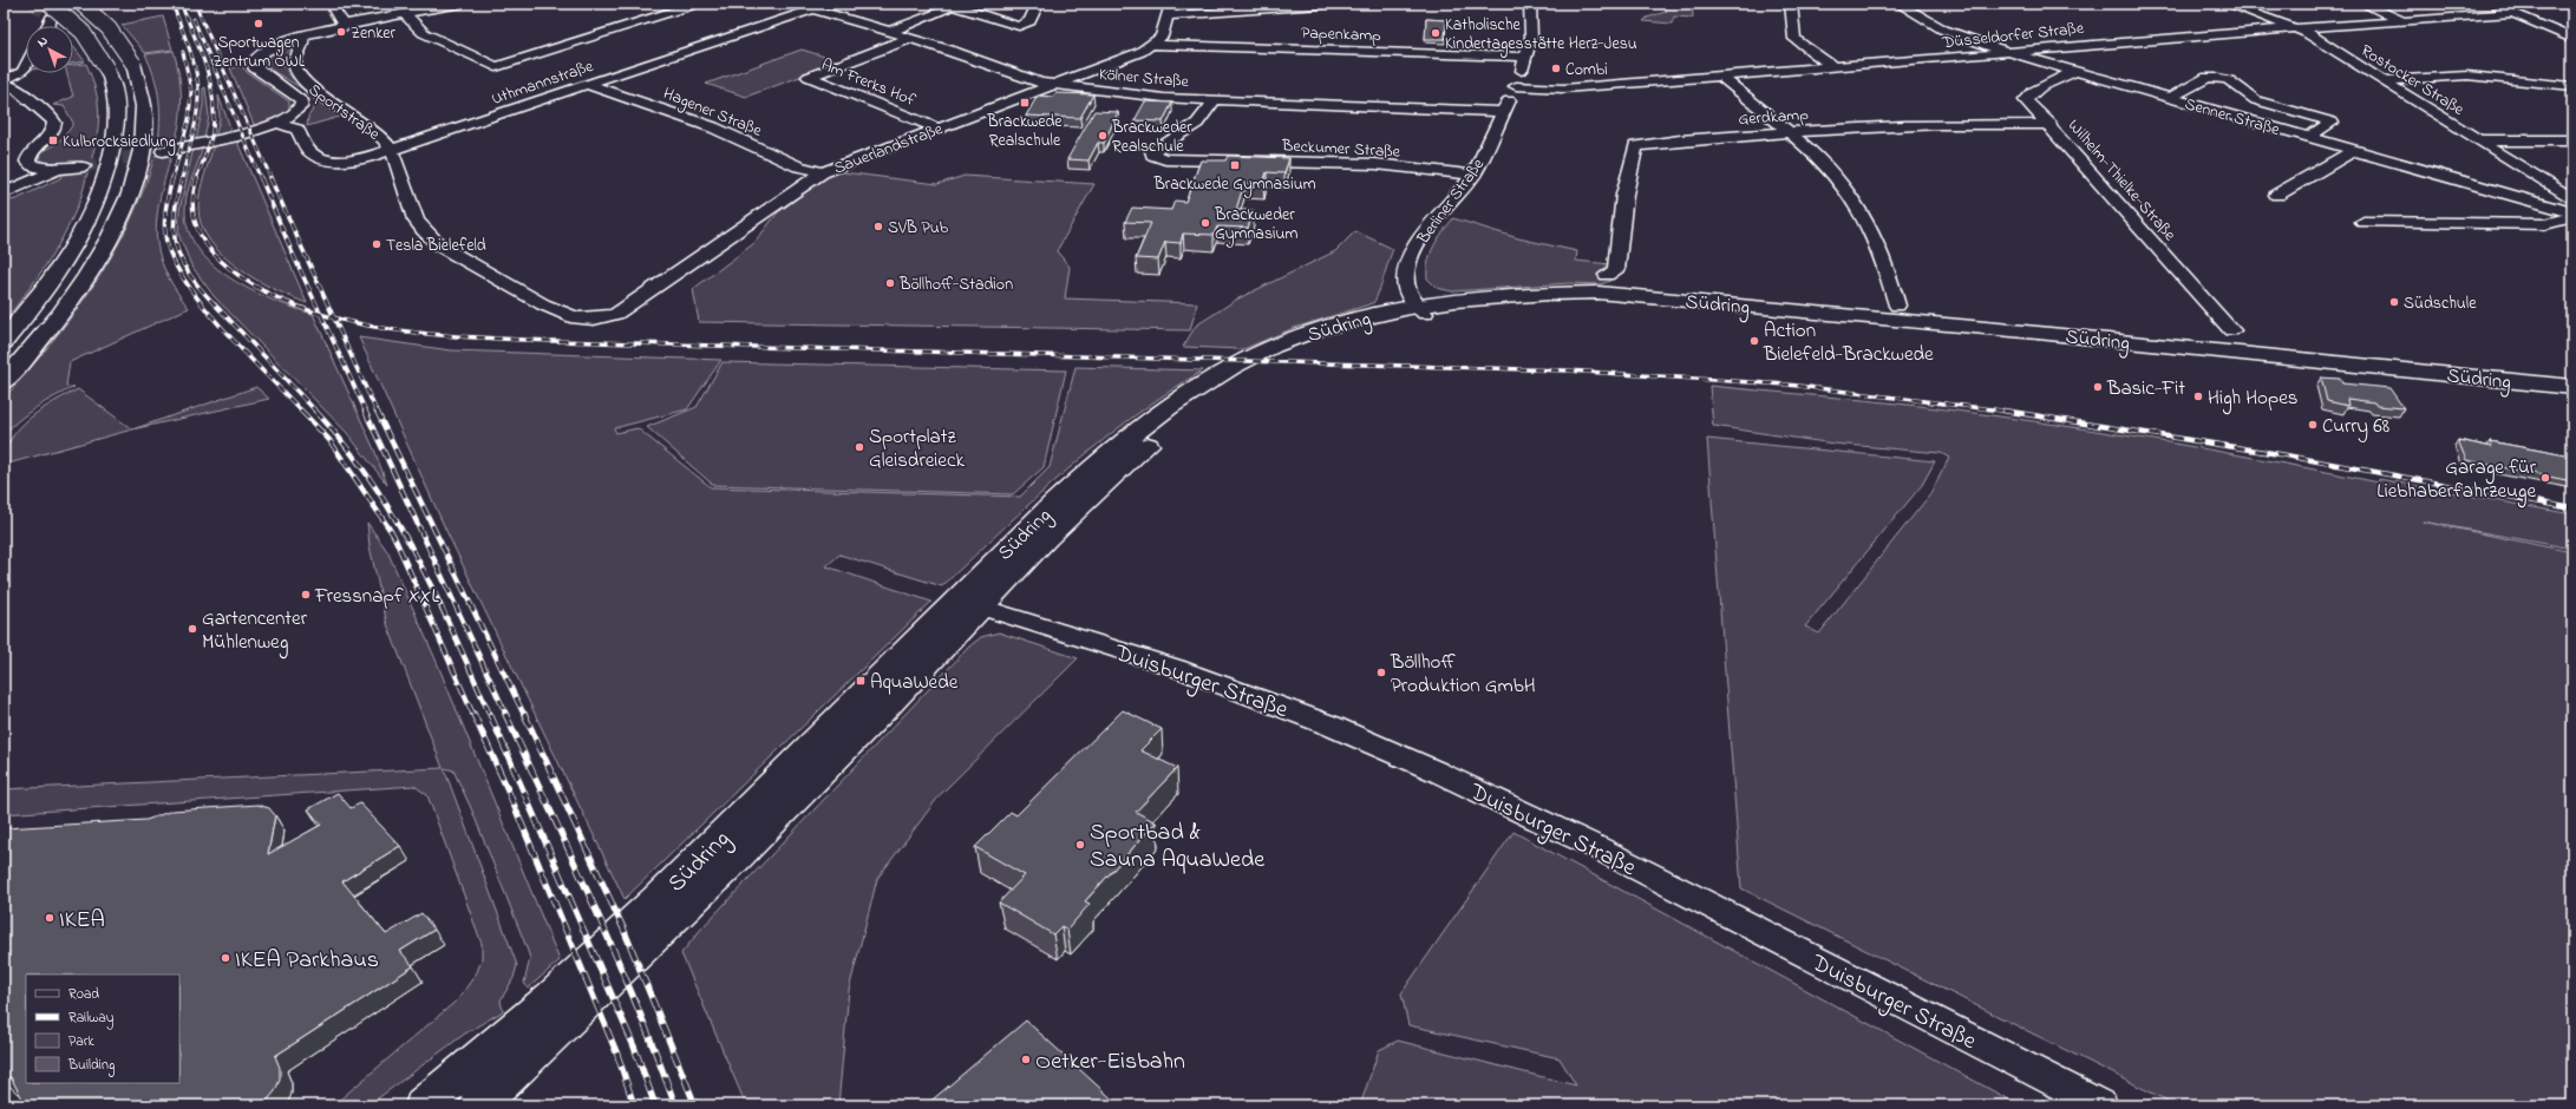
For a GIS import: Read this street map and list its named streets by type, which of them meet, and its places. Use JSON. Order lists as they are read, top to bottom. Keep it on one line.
{"streets":{"main road":["Südring"],"street":["Papenkamp","Düsseldorfer Straße","Kölner Straße","Rostocker Straße","Uthmannstraße","Am Frerks Hof","Sportstraße","Hagener Straße","Gerdkamp","Senner Straße","Sauerlandstraße","Beckumer Straße","Wilhelm-Thielke-Straße","Berliner Straße","Duisburger Straße"]},"crossings":[["Papenkamp","Sauerlandstraße"],["Papenkamp","Berliner Straße"],["Düsseldorfer Straße","Rostocker Straße"],["Düsseldorfer Straße","Senner Straße"],["Düsseldorfer Straße","Berliner Straße"],["Kölner Straße","Uthmannstraße"],["Kölner Straße","Am Frerks Hof"],["Kölner Straße","Sauerlandstraße"],["Kölner Straße","Beckumer Straße"],["Kölner Straße","Berliner Straße"],["Uthmannstraße","Sportstraße"],["Uthmannstraße","Hagener Straße"],["Am Frerks Hof","Sauerlandstraße"],["Sportstraße","Sauerlandstraße"],["Hagener Straße","Sauerlandstraße"],["Gerdkamp","Wilhelm-Thielke-Straße"],["Senner Straße","Wilhelm-Thielke-Straße"],["Beckumer Straße","Berliner Straße"],["Berliner Straße","Südring"],["Südring","Duisburger Straße"]],"places":{"other":["Sportwagen Zentrum OWL","Zenker","Katholische Kindertagesstätte Herz-Jesu","Combi","Brackweder Realschule","Brackweder Gymnasium","SVB Pub","Tesla Bielefeld","Böllhoff-Stadion","Südschule","Action Bielefeld-Brackwede","Basic-Fit","High Hopes","Curry 68","Sportplatz Gleisdreieck","Garage für Liebhaberfahrzeuge","Fressnapf XXL","Gartencenter Mühlenweg","Böllhoff Produktion GmbH","Sportbad & Sauna AquaWede","IKEA","IKEA Parkhaus","Oetker-Eisbahn"],"transit":["Brackwede Realschule","Kulbrocksiedlung","Brackwede Gymnasium","AquaWede"]},"legend":["Road","Railway","Park","Building"],"north":"top left"}
